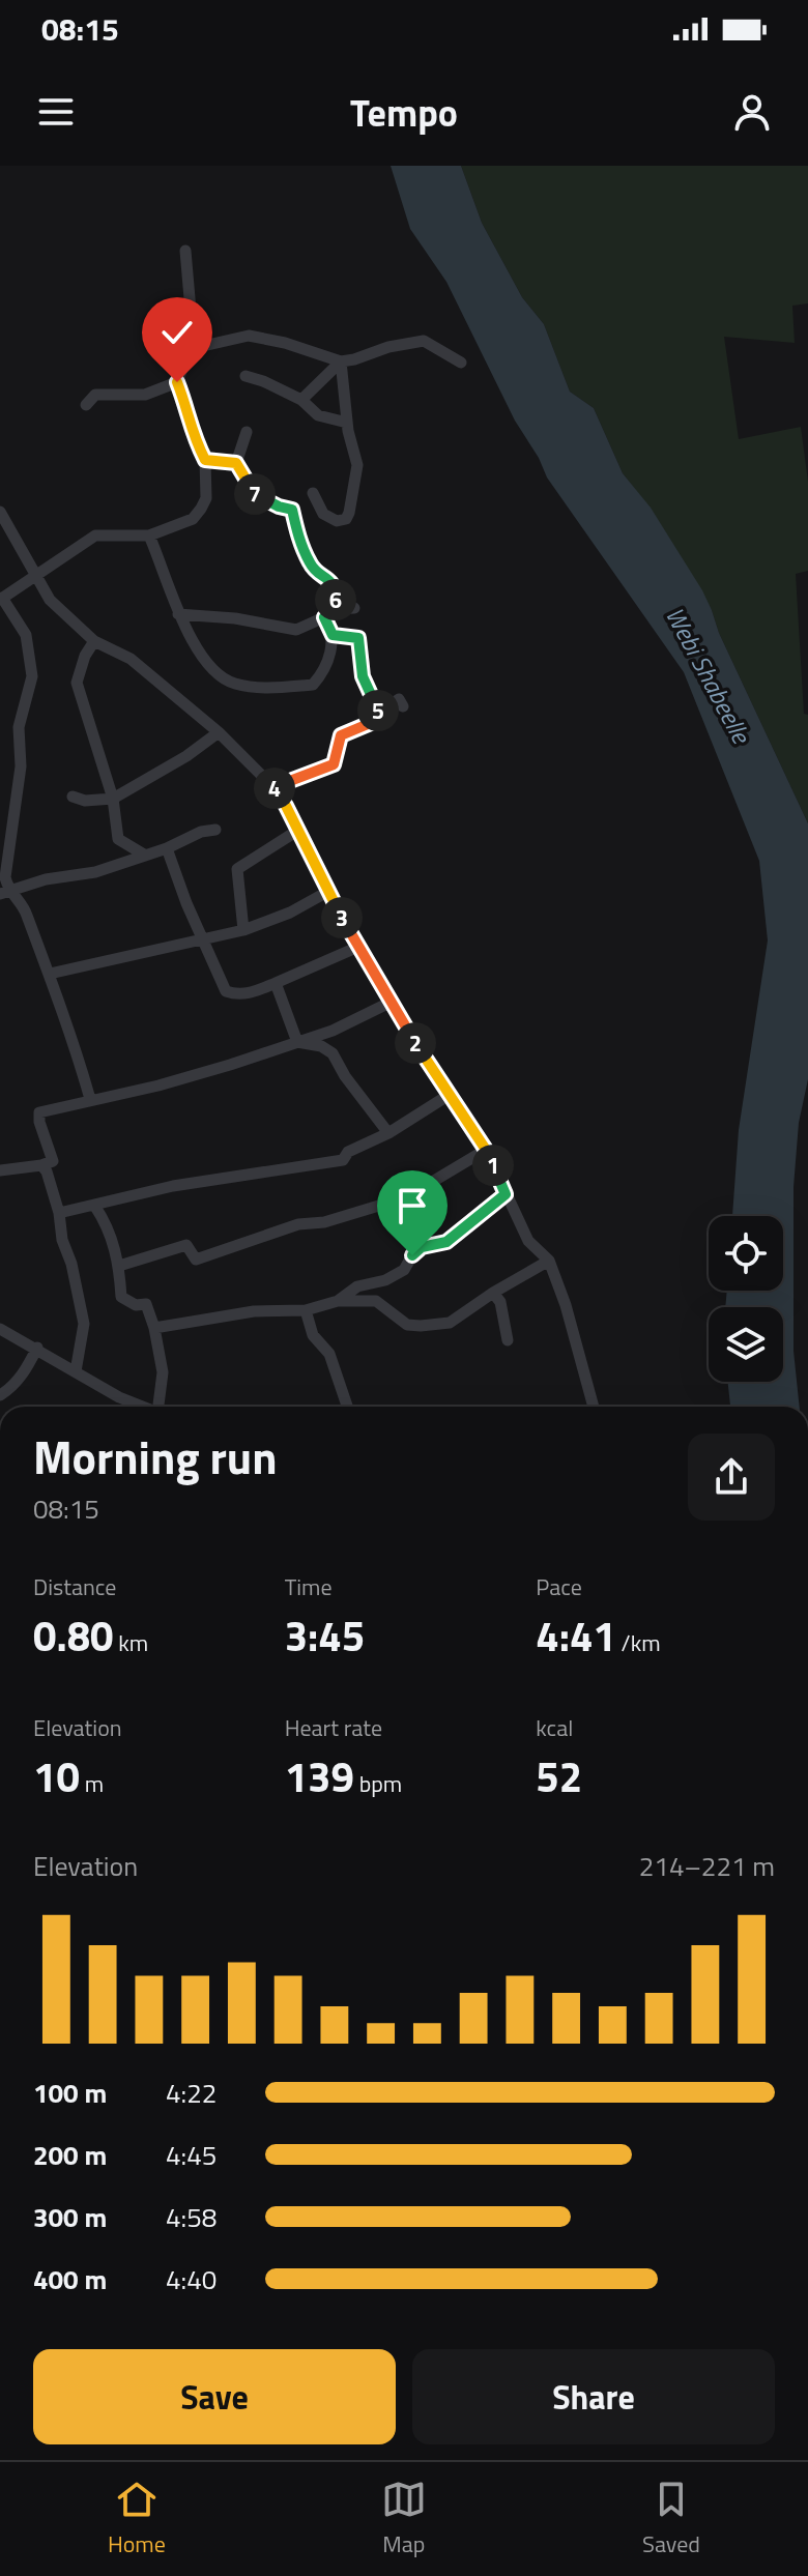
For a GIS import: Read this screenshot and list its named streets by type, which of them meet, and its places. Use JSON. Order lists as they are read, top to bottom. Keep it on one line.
{"water":["Webi Shabeelle"],"page":{"status":"08:15","header":"Tempo","pins":["7","6","5","4","3","2","1"],"heading":["Morning run","08:15"],"stats":[["Distance","0.80 km"],["Time","3:45"],["Pace","4:41 /km"],["Elevation","10 m"],["Heart rate","139 bpm"],["kcal","52"]],"chart":["Elevation","214–221 m"],"list":[{"name":"100 m","note":"4:22"},{"name":"200 m","note":"4:45"},{"name":"300 m","note":"4:58"},{"name":"400 m","note":"4:40"}],"buttons":["Save","Share"],"tabs":["Home","Map","Saved"]}}
